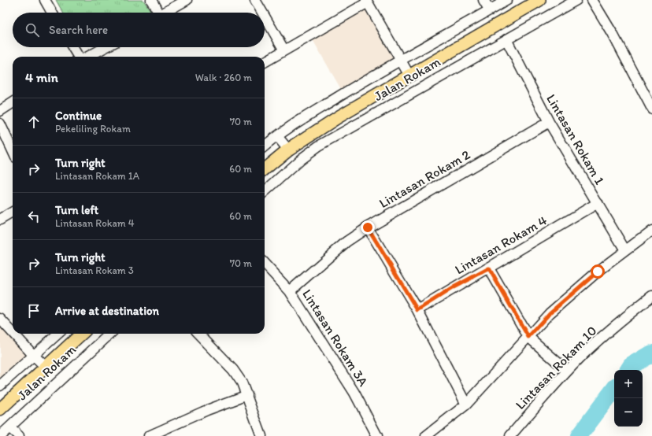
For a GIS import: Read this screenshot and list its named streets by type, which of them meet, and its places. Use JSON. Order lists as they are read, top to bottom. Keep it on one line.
{"streets":{"main road":["Jalan Rokam"],"street":["Lintasan Rokam 1","Lintasan Rokam 2","Lintasan Rokam 4","Lintasan Rokam 3A","Lintasan Rokam 10"]},"crossings":[["Jalan Rokam","Lintasan Rokam 1"],["Lintasan Rokam 1","Lintasan Rokam 2"],["Lintasan Rokam 1","Lintasan Rokam 4"],["Lintasan Rokam 2","Lintasan Rokam 3A"]],"page":{"search":"Search here","heading":["4 min","Walk · 260 m"],"list":[["Continue","Pekeliling Rokam","70 m"],["Turn right","Lintasan Rokam 1A","60 m"],["Turn left","Lintasan Rokam 4","60 m"],["Turn right","Lintasan Rokam 3","70 m"],"Arrive at destination"],"map_buttons":["+","−"]}}
